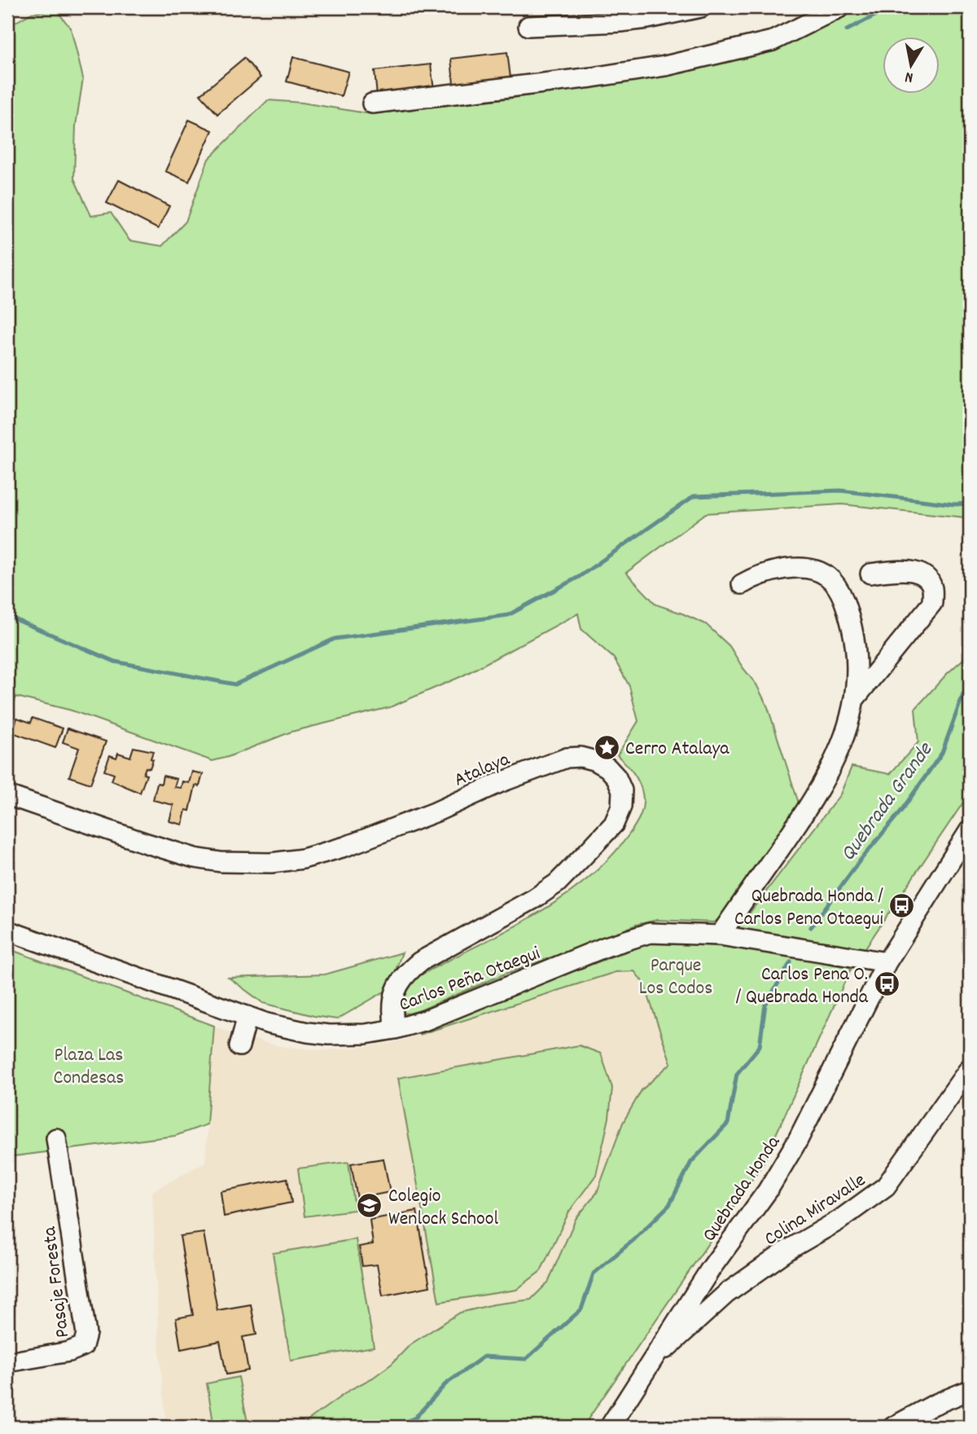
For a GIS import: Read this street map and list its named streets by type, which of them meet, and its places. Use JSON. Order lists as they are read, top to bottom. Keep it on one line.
{"streets":{"street":["Atalaya","Carlos Peña Otaegui","Quebrada Honda","Colina Miravalle","Pasaje Foresta"]},"crossings":[["Atalaya","Carlos Peña Otaegui"],["Carlos Peña Otaegui","Quebrada Honda"],["Quebrada Honda","Colina Miravalle"]],"water":["Quebrada Grande"],"parks":["Parque Los Codos","Plaza Las Condesas"],"places":{"place":["Cerro Atalaya"],"bus stop":["Quebrada Honda / Carlos Pena Otaegui","Carlos Pena O. / Quebrada Honda"],"school or university":["Colegio Wenlock School"]},"north":"bottom"}
